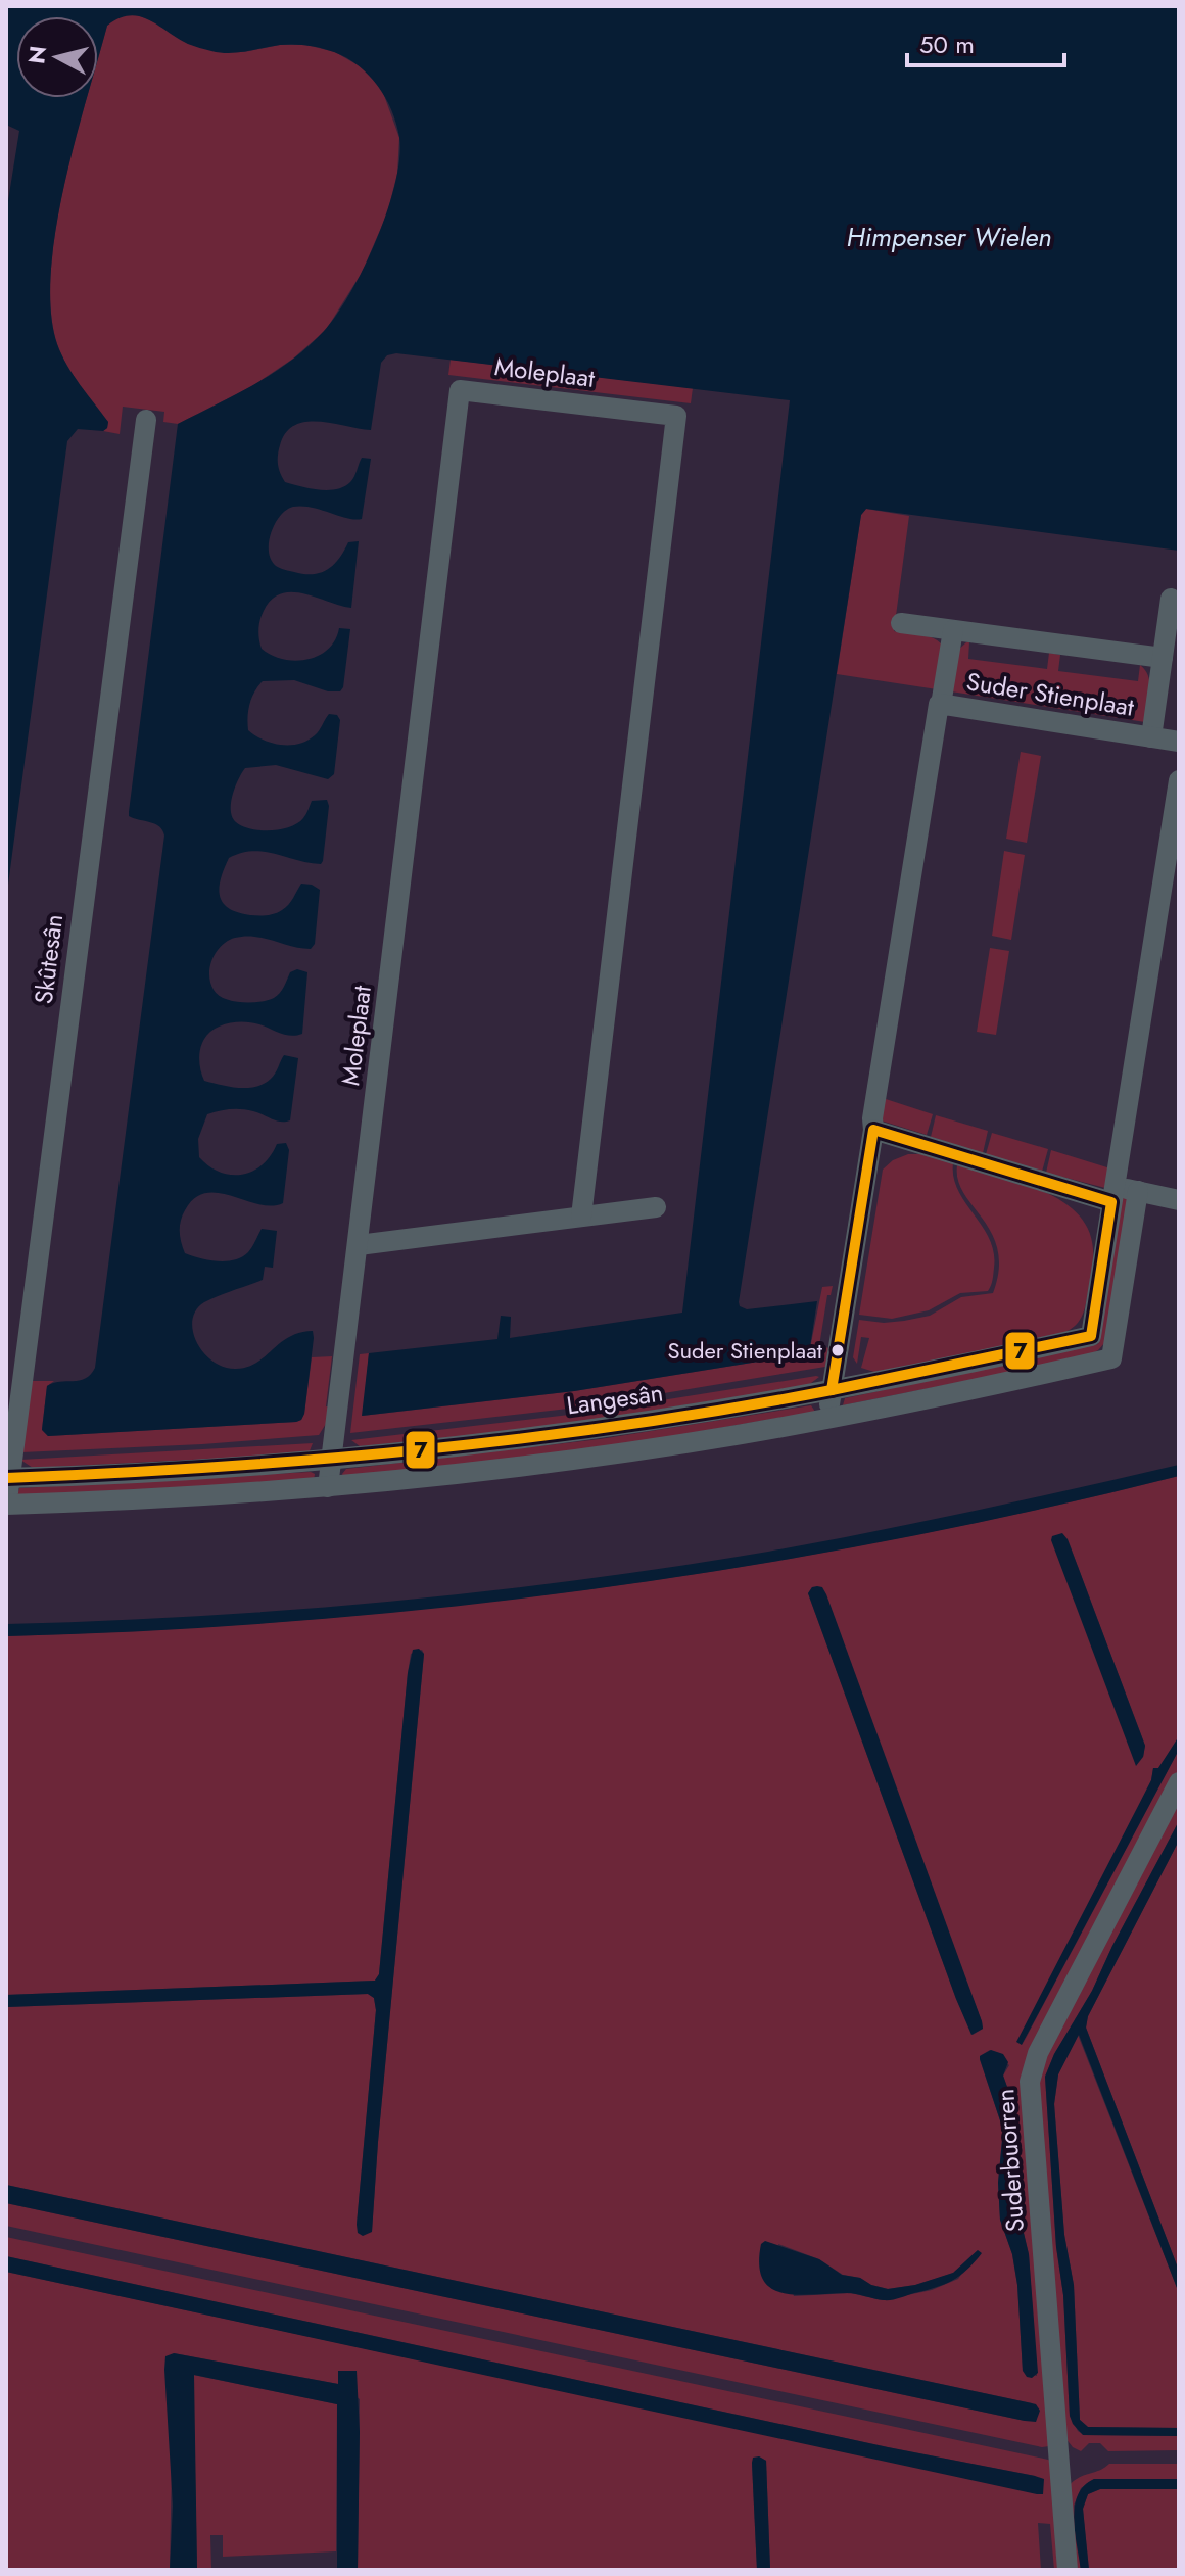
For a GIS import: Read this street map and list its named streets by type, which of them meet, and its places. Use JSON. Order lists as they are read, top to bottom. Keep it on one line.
{"streets":{"street":["Moleplaat","Suder Stienplaat","Skûtesân","Langesân","Suderbuorren"]},"crossings":[["Moleplaat","Langesân"],["Suder Stienplaat","Langesân"],["Skûtesân","Langesân"]],"water":["Himpenser Wielen"],"places":["Suder Stienplaat"],"lines":["transit line 7"],"scale_bar":"50 m","north":"left"}
